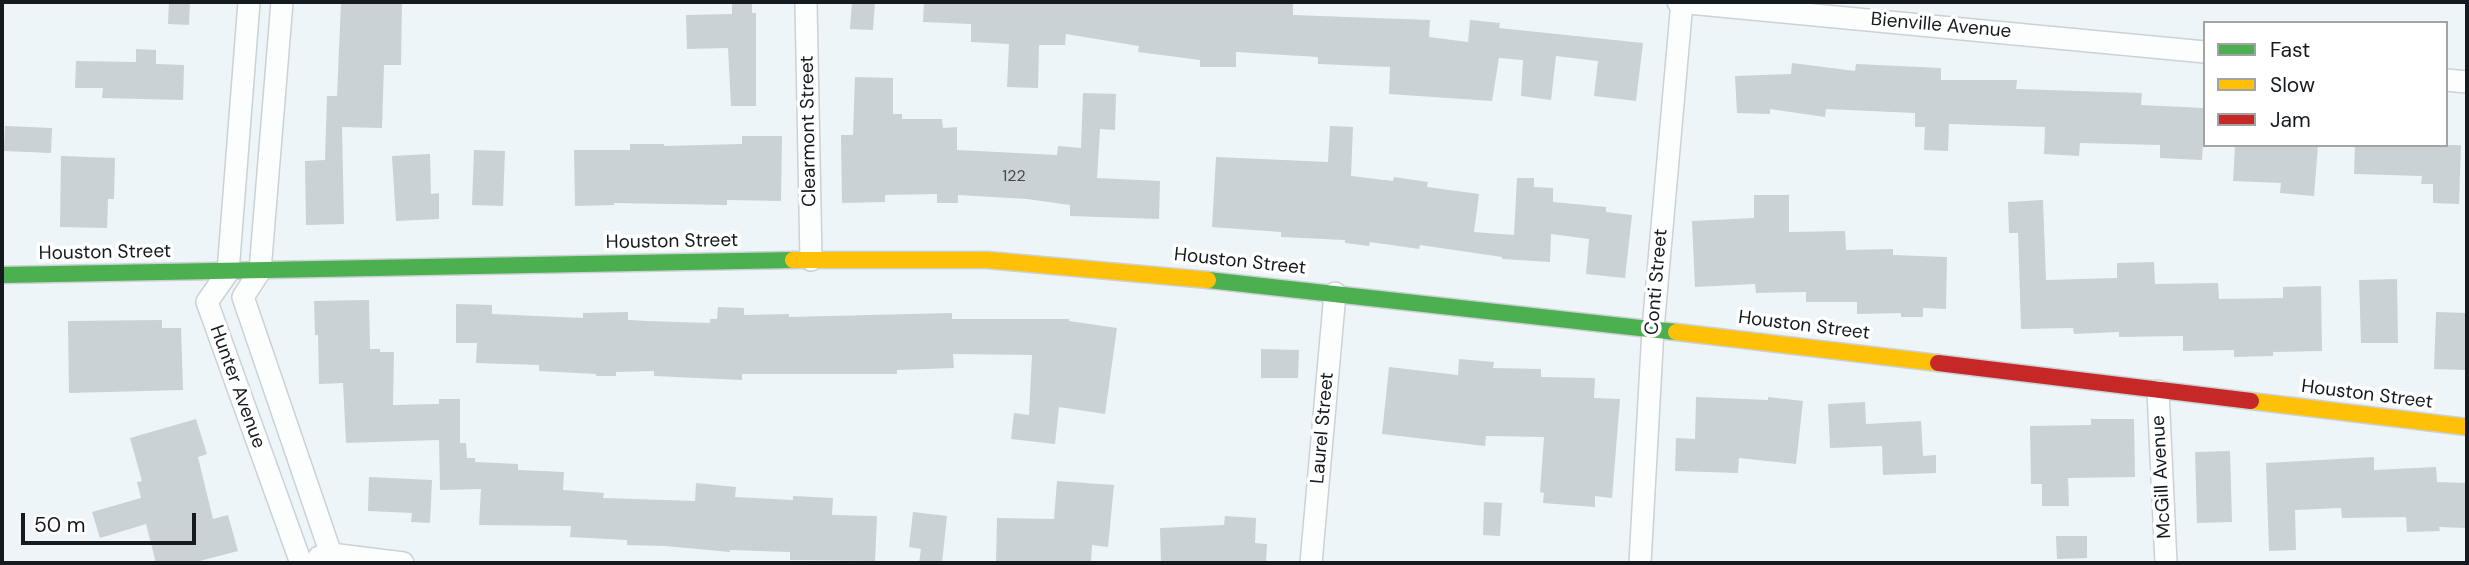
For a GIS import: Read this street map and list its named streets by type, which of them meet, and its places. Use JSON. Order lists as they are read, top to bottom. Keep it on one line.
{"streets":{"street":["Bienville Avenue","Clearmont Street","Houston Street","Conti Street","Hunter Avenue","Laurel Street","McGill Avenue"]},"crossings":[["Bienville Avenue","Conti Street"],["Clearmont Street","Houston Street"],["Houston Street","Conti Street"],["Houston Street","Hunter Avenue"],["Houston Street","Laurel Street"],["Houston Street","McGill Avenue"]],"house_numbers":["122"],"legend":["Fast","Slow","Jam"],"scale_bar":"50 m"}
